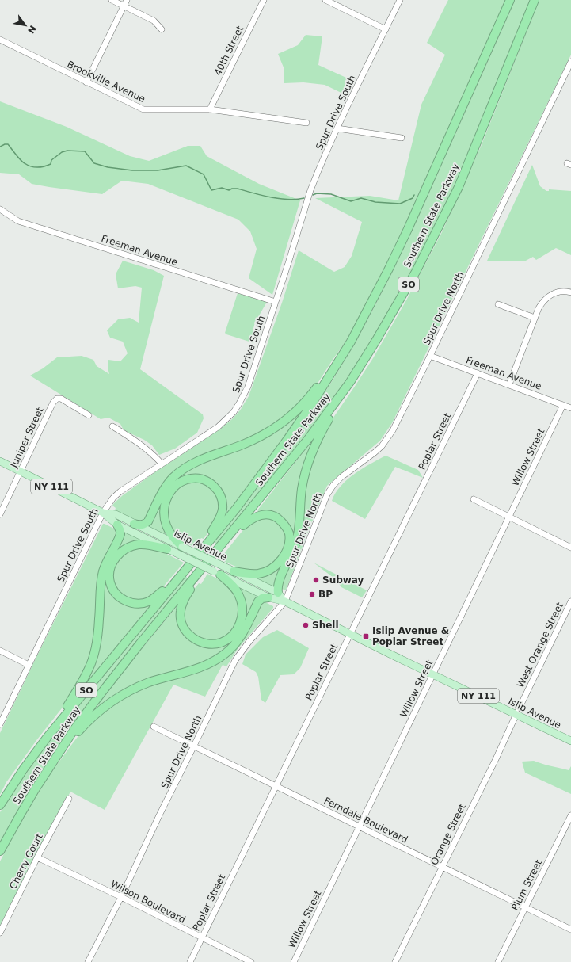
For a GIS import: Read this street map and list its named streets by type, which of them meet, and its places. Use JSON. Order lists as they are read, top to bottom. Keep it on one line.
{"streets":{"highway":["Southern State Parkway","SO"],"main road":["NY 111","Islip Avenue"],"street":["40th Street","Brookville Avenue","Spur Drive South","Freeman Avenue","Spur Drive North","Juniper Street","Poplar Street","Willow Street","West Orange Street","Ferndale Boulevard","Orange Street","Cherry Court","Plum Street","Wilson Boulevard"]},"crossings":[["40th Street","Brookville Avenue"],["Spur Drive South","Freeman Avenue"],["Spur Drive South","Islip Avenue"],["Freeman Avenue","Spur Drive North"],["Freeman Avenue","Poplar Street"],["Freeman Avenue","Willow Street"],["Spur Drive North","Islip Avenue"],["Spur Drive North","Ferndale Boulevard"],["Spur Drive North","Wilson Boulevard"],["Juniper Street","Islip Avenue"],["Poplar Street","Islip Avenue"],["Poplar Street","Ferndale Boulevard"],["Poplar Street","Wilson Boulevard"],["Willow Street","Islip Avenue"],["Willow Street","Ferndale Boulevard"],["Islip Avenue","West Orange Street"],["Islip Avenue","Orange Street"],["West Orange Street","Orange Street"],["Ferndale Boulevard","Orange Street"],["Ferndale Boulevard","Plum Street"],["Cherry Court","Wilson Boulevard"]],"places":{"other":["Subway","BP","Shell"],"transit":["Islip Avenue & Poplar Street"]},"north":"bottom right"}
